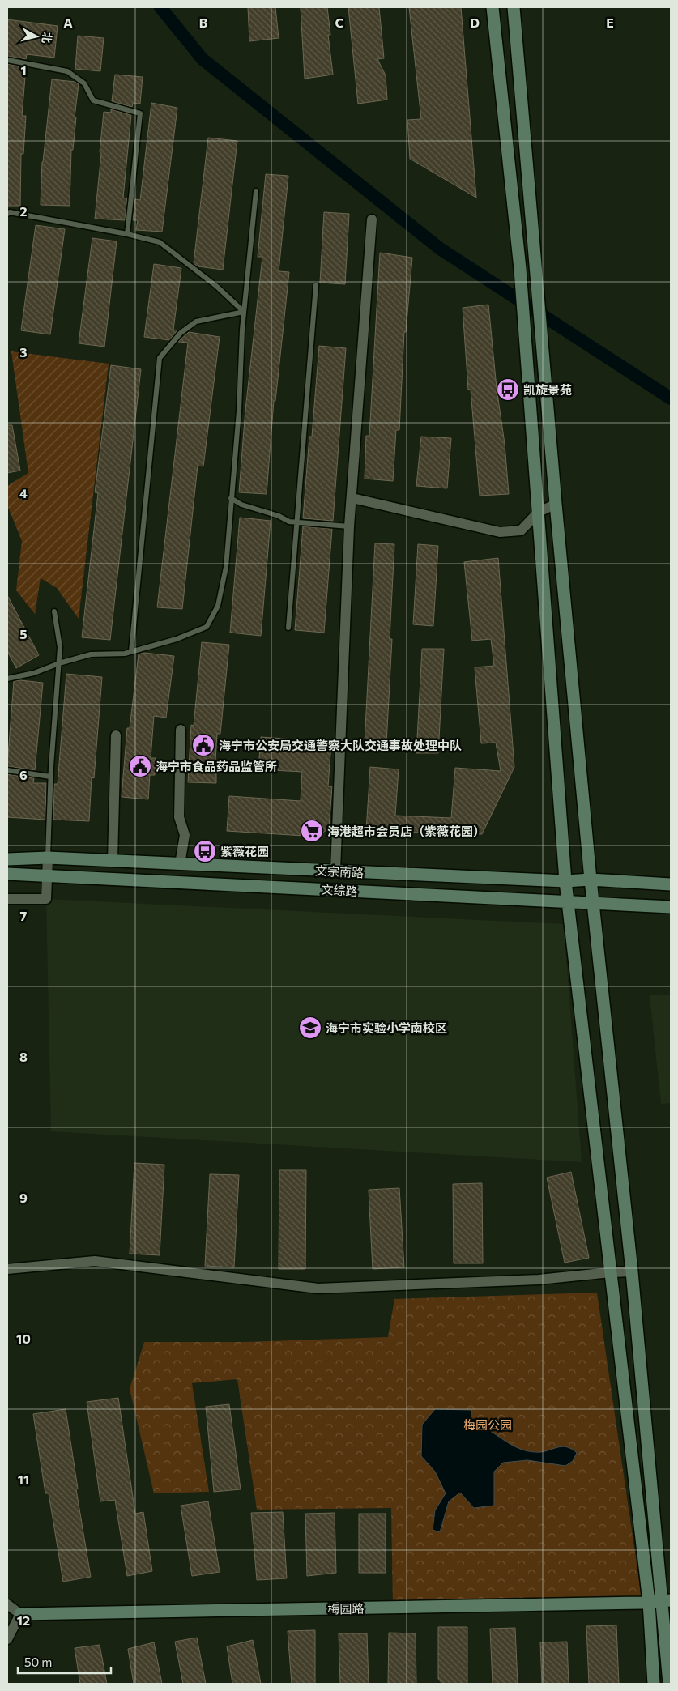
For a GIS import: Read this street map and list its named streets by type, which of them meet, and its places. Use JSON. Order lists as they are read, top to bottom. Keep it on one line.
{"streets":{"main road":["文宗南路","文综路","梅园路"]},"parks":["梅园公园"],"places":{"bus stop":["凯旋景苑","紫薇花园"],"public building":["海宁市公安局交通警察大队交通事故处理中队","海宁市食品药品监管所"],"supermarket":["海港超市会员店（紫薇花园）"],"school or university":["海宁市实验小学南校区"]},"scale_bar":"50 m","north":"right","grid":{"columns":["A","B","C","D","E"],"rows":["1","2","3","4","5","6","7","8","9","10","11","12"]}}
